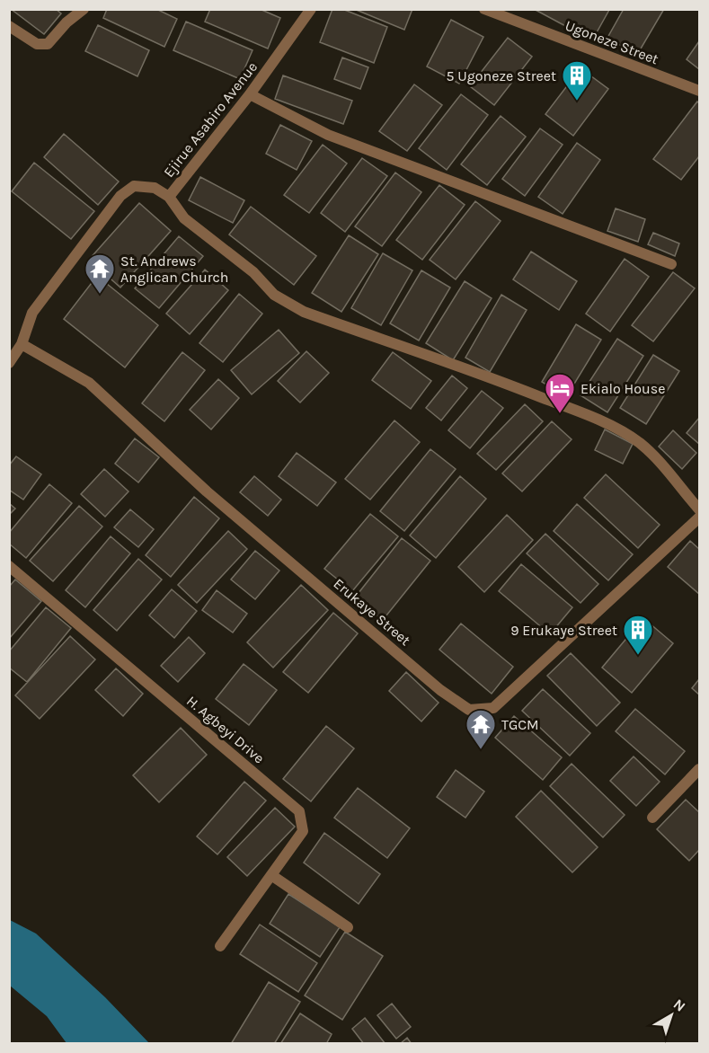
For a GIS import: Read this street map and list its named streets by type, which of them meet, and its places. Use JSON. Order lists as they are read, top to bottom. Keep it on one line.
{"streets":{"street":["Ugoneze Street","Ejirue Asabiro Avenue","Erukaye Street","H. Agbeyi Drive"]},"crossings":[["Ejirue Asabiro Avenue","Erukaye Street"]],"places":{"building":["5 Ugoneze Street","9 Erukaye Street"],"temple":["St. Andrews Anglican Church","TGCM"],"hotel":["Ekialo House"]},"north":"top right"}
